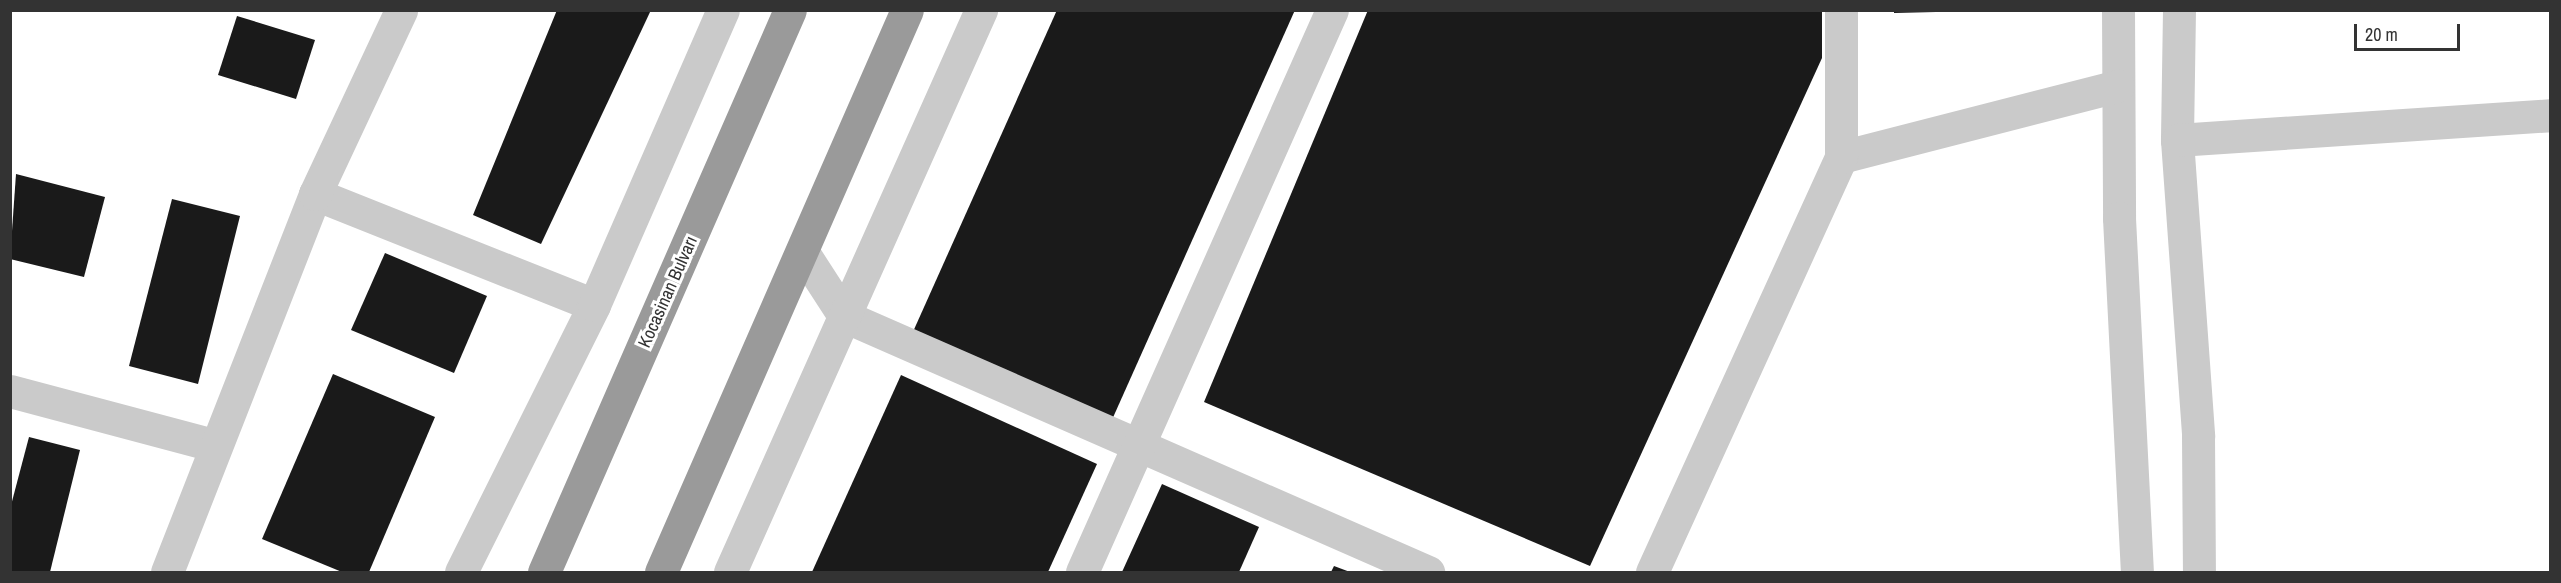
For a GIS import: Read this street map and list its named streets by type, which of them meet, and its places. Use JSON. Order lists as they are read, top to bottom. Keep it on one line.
{"streets":{"highway":["Kocasinan Bulvarı"]},"scale_bar":"20 m"}
